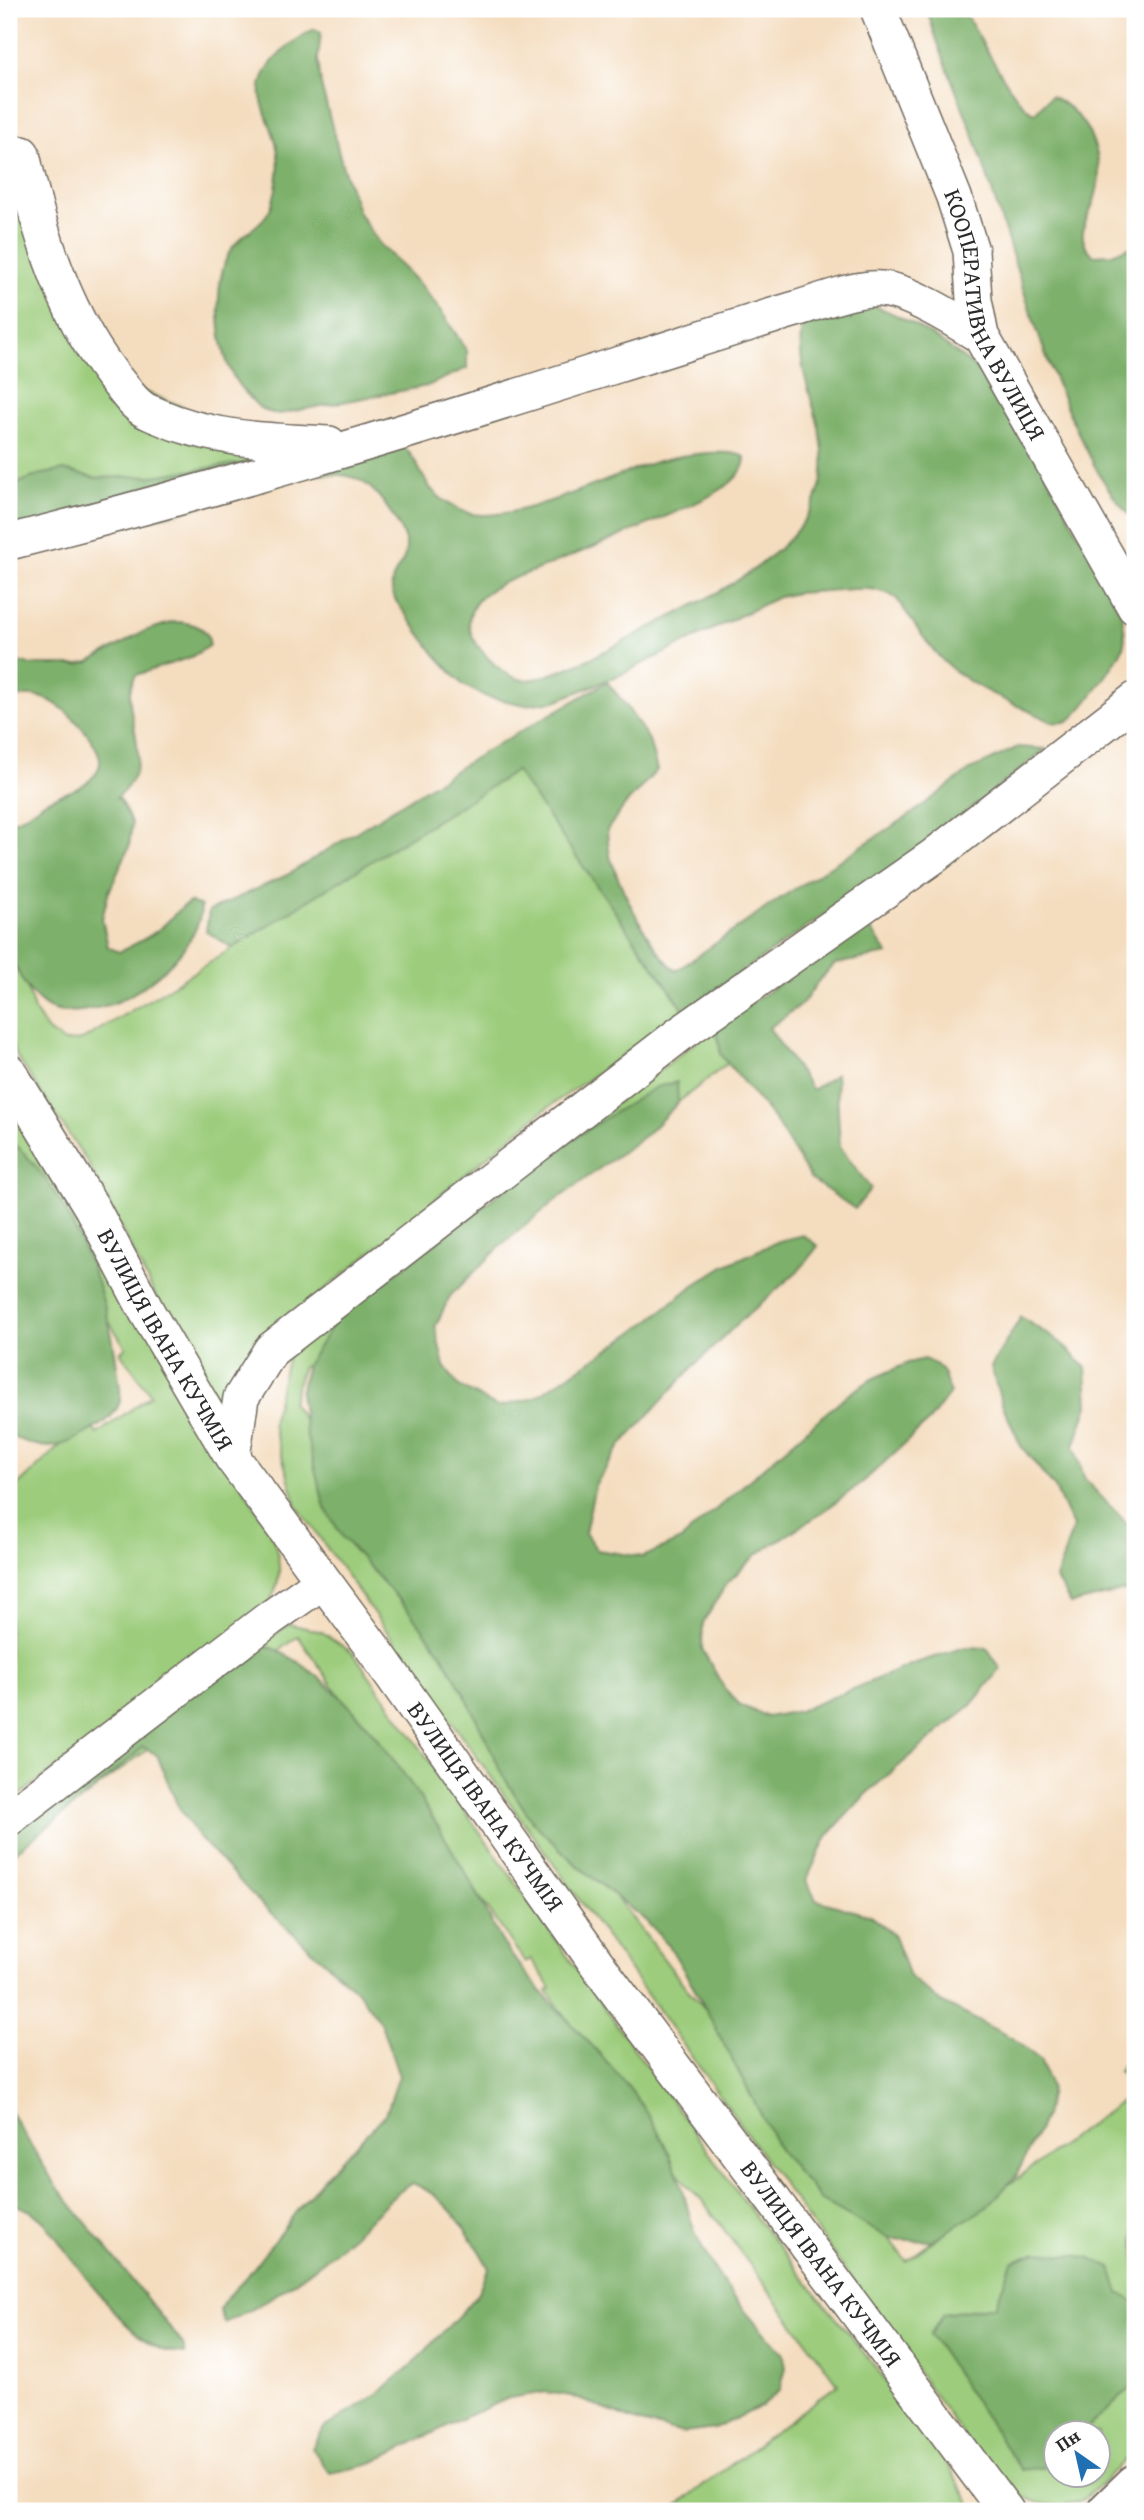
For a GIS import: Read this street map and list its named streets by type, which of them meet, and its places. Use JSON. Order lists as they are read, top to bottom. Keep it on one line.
{"streets":{"street":["КООПЕРАТИВНА ВУЛИЦЯ","ВУЛИЦЯ ІВАНА КУЧМІЯ"]},"north":"top left"}
